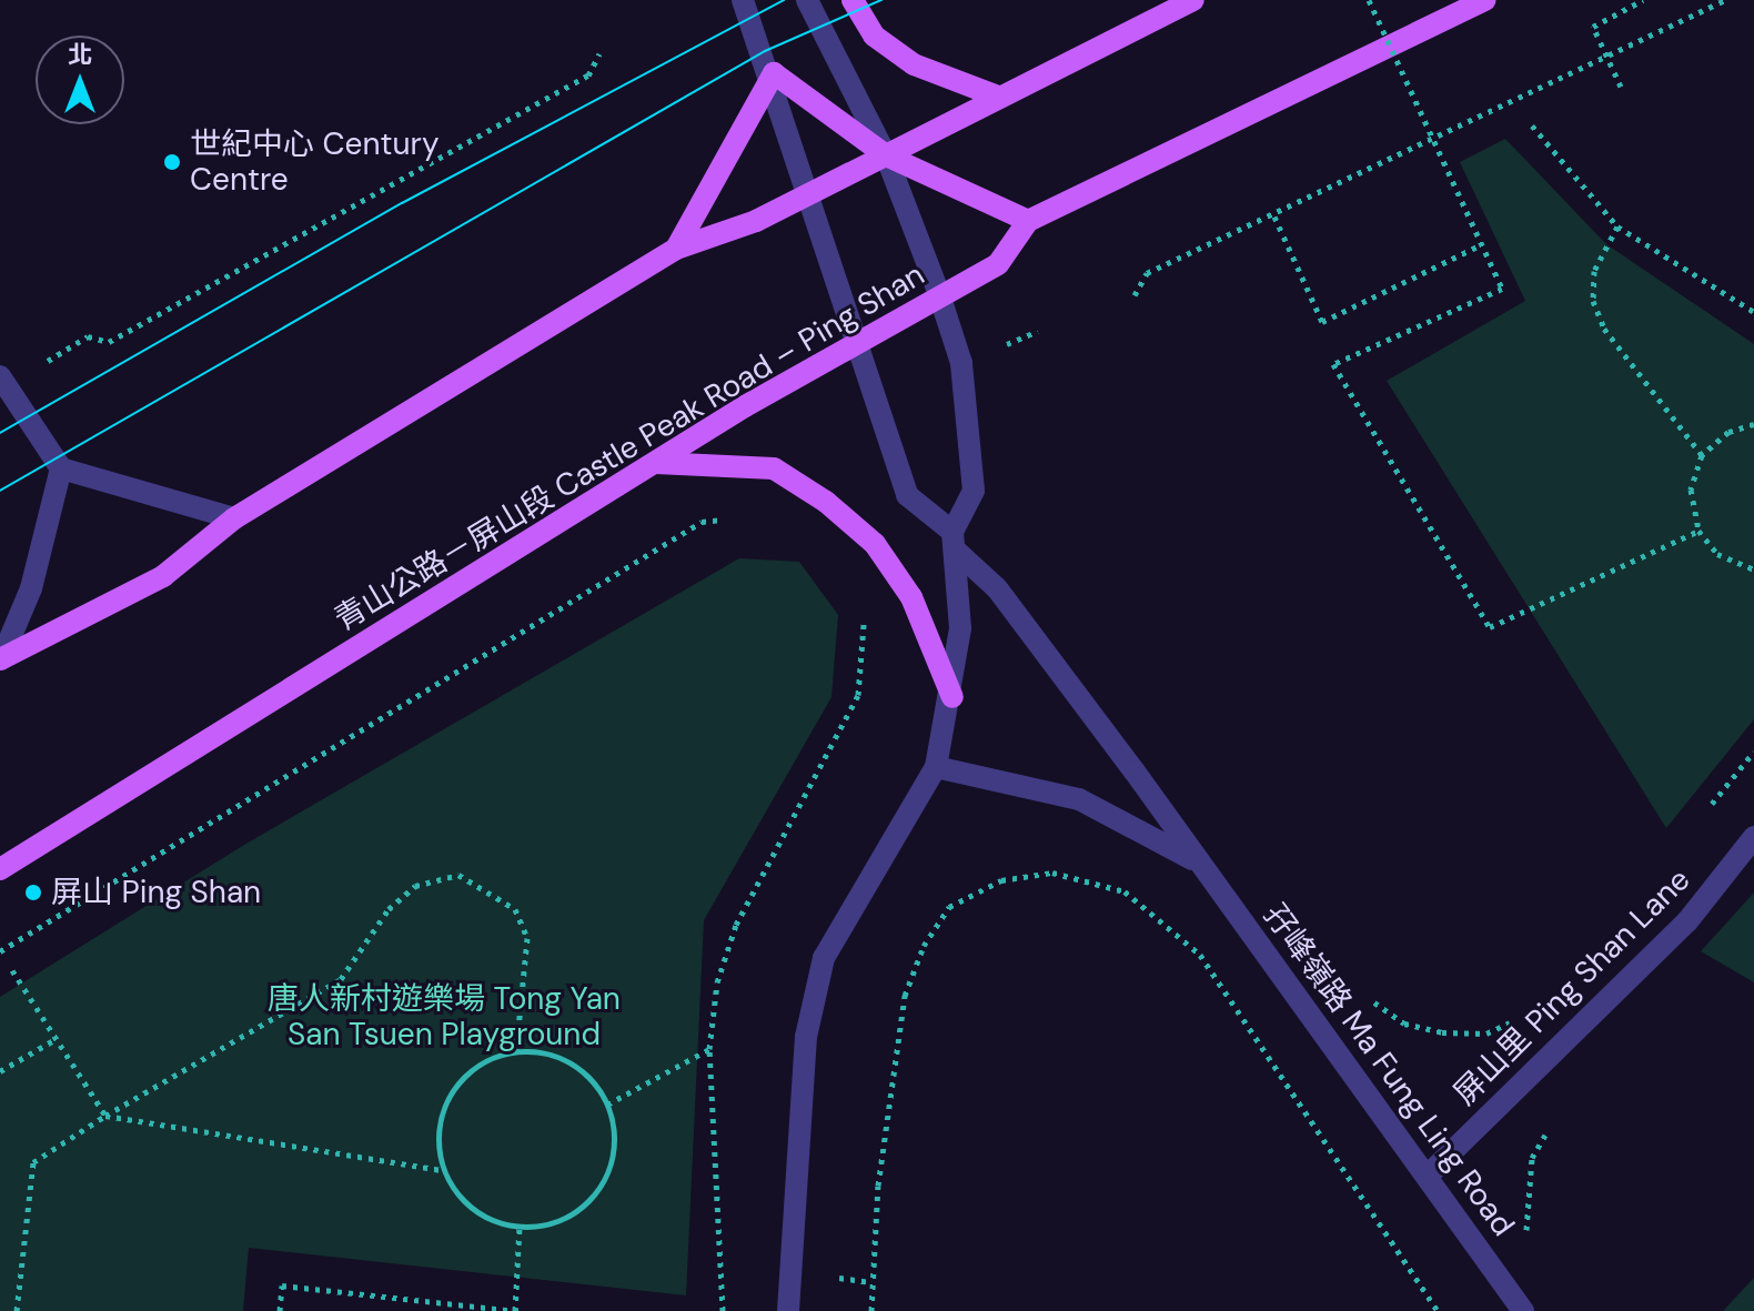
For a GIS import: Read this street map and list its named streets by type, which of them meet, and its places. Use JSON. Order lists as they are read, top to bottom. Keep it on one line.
{"streets":{"main road":["青山公路－屏山段 Castle Peak Road – Ping Shan"],"street":["屏山里 Ping Shan Lane","孖峰嶺路 Ma Fung Ling Road"]},"crossings":[["青山公路－屏山段 Castle Peak Road – Ping Shan","孖峰嶺路 Ma Fung Ling Road"],["屏山里 Ping Shan Lane","孖峰嶺路 Ma Fung Ling Road"]],"parks":["唐人新村遊樂場 Tong Yan San Tsuen Playground"],"places":["世紀中心 Century Centre","屏山 Ping Shan"],"north":"top"}
